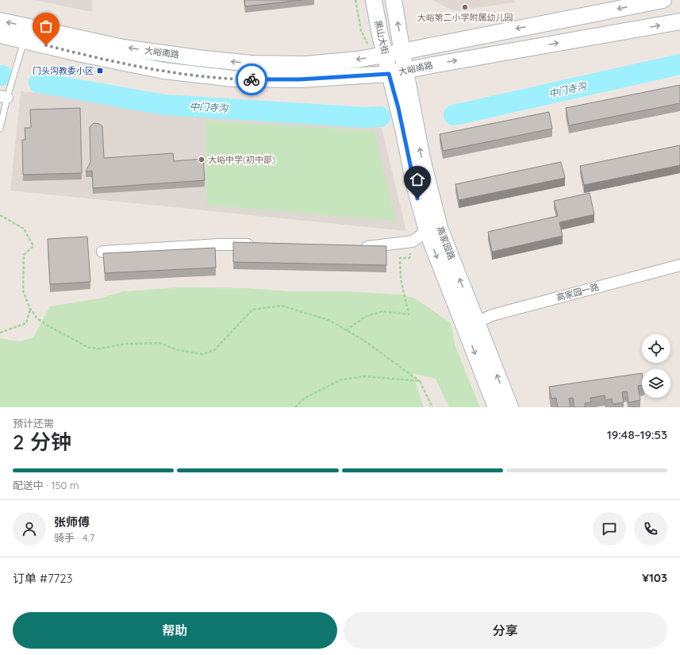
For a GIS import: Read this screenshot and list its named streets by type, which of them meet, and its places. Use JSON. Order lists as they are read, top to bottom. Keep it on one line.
{"streets":{"main road":["黑山大街","大峪南路","高家园路"],"street":["高家园一路"]},"crossings":[["黑山大街","大峪南路"],["黑山大街","高家园路"],["大峪南路","高家园路"],["高家园路","高家园一路"]],"water":["中门寺沟"],"places":{"other":["大峪第二小学附属幼儿园","大峪中学(初中部)"],"transit":["门头沟教委小区"]},"page":{"heading":["2 分钟","预计还需","19:48–19:53"],"panel":["张师傅","骑手 · 4.7","订单 #7723","¥103"],"bar":"配送中 · 150 m","buttons":["帮助","分享"]}}
